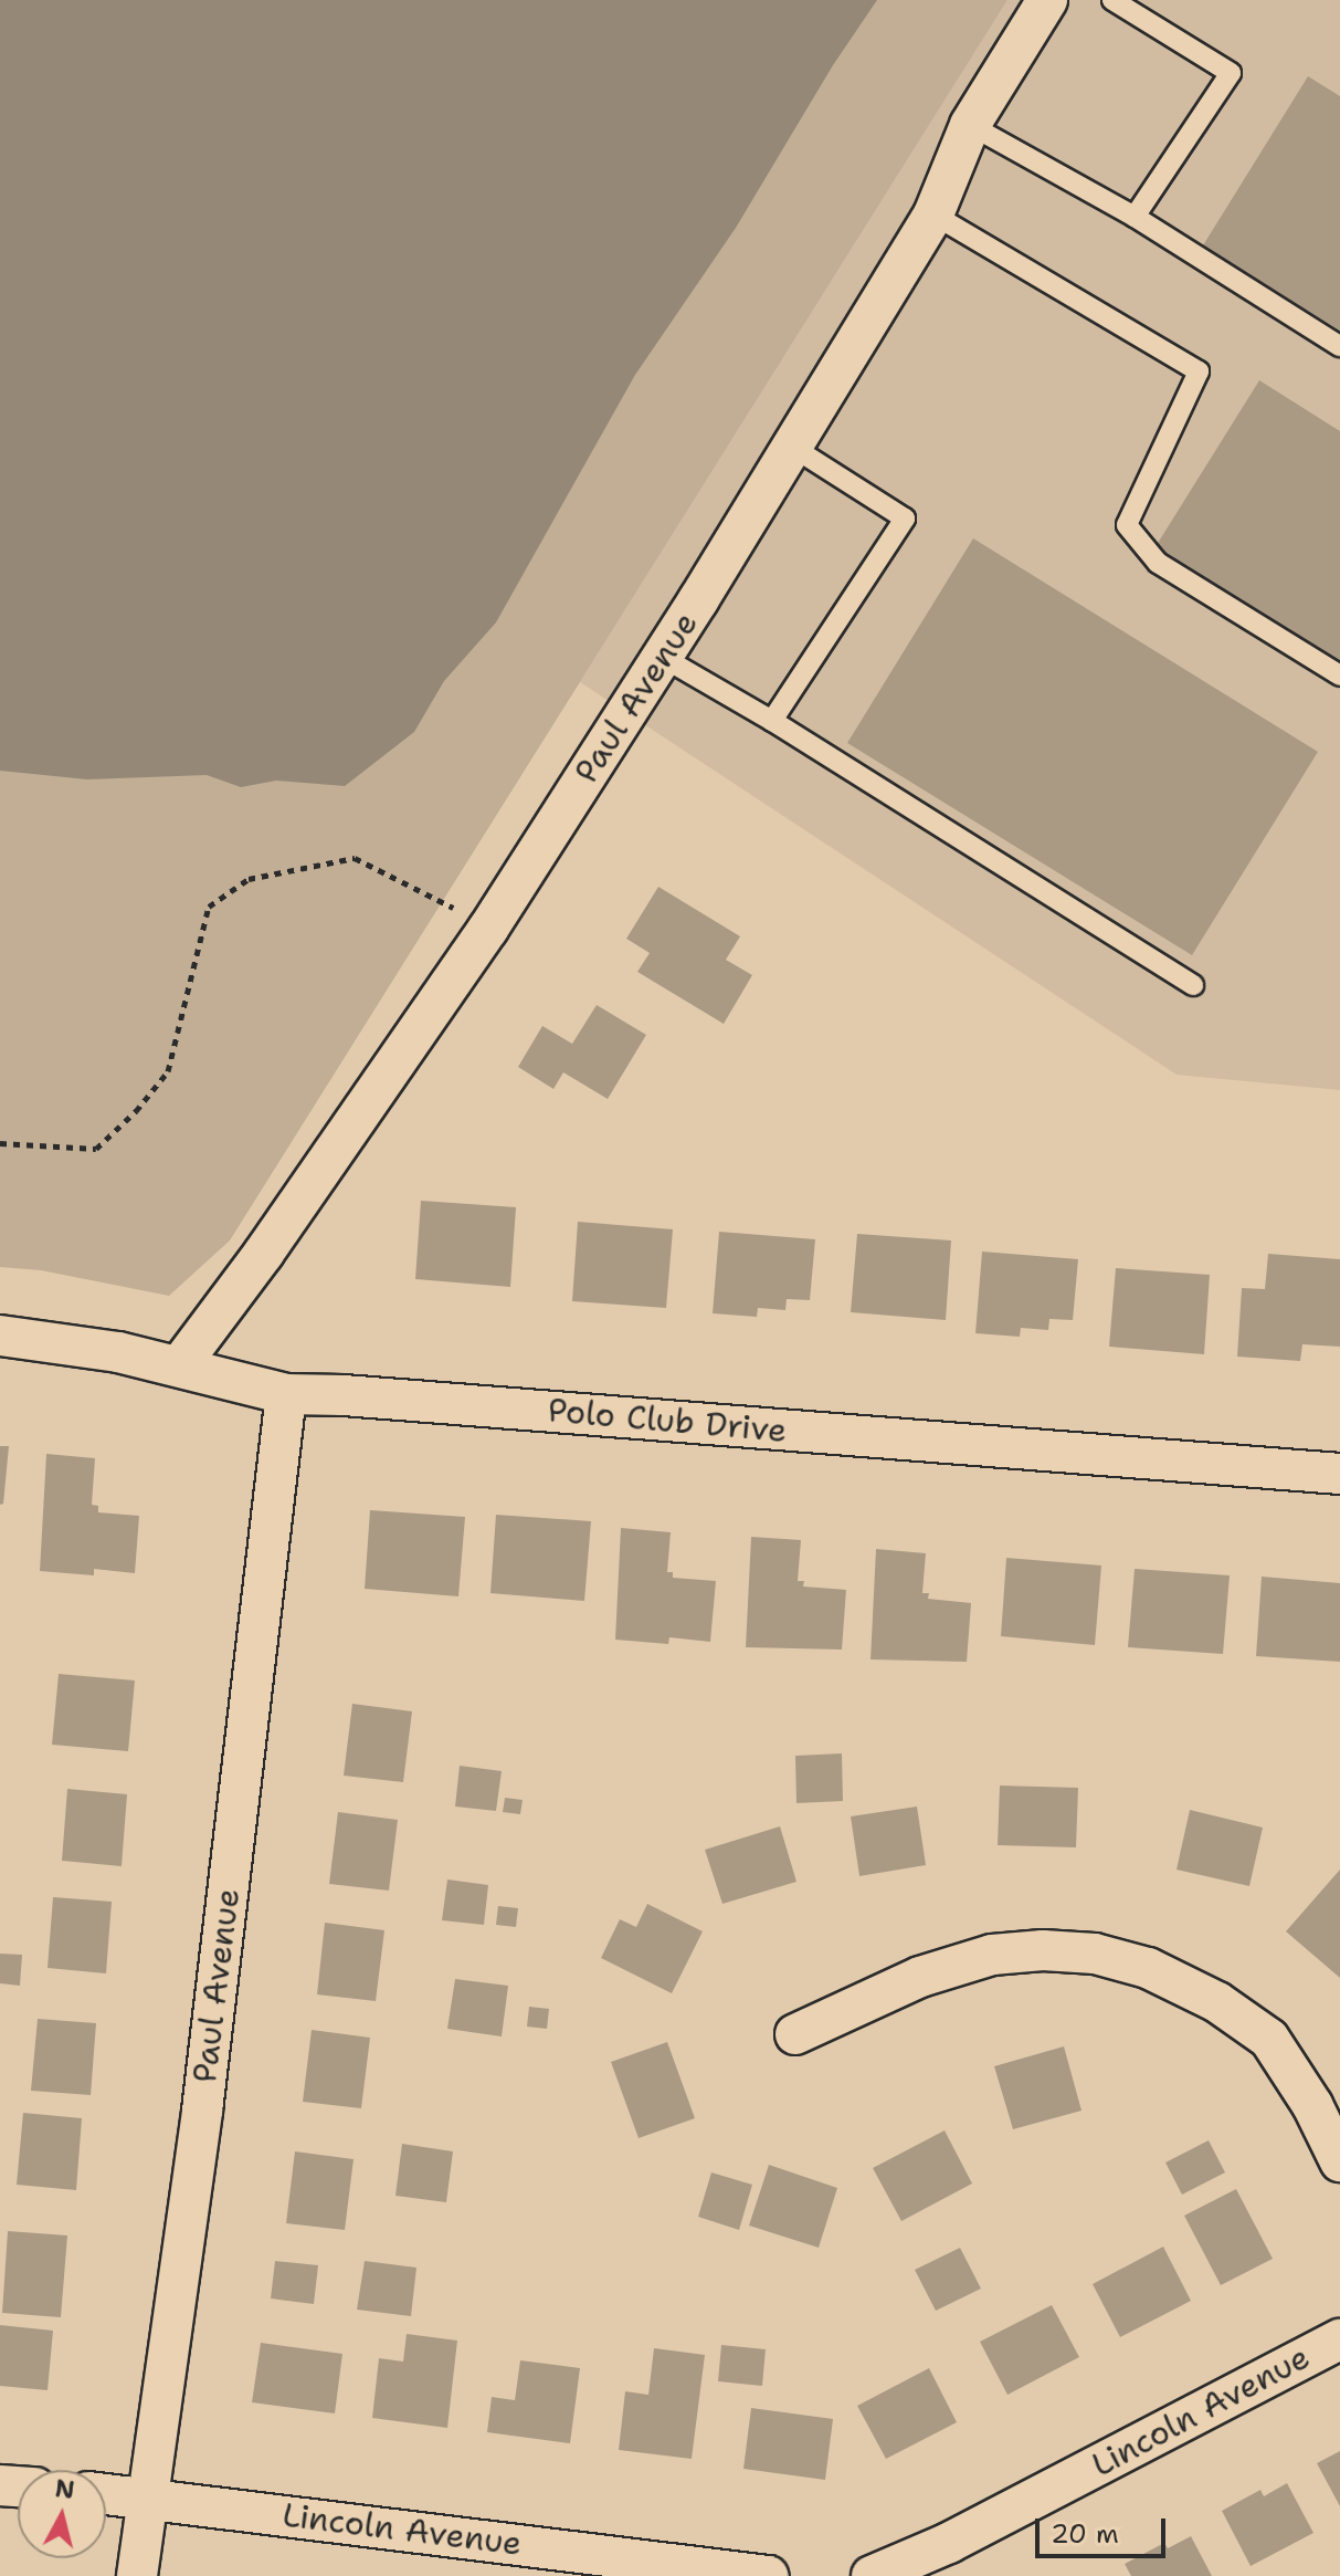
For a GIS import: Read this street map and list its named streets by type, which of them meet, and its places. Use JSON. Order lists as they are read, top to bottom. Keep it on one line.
{"streets":{"street":["Paul Avenue","Polo Club Drive","Lincoln Avenue"]},"crossings":[["Paul Avenue","Polo Club Drive"],["Paul Avenue","Lincoln Avenue"]],"scale_bar":"20 m","north":"top"}
